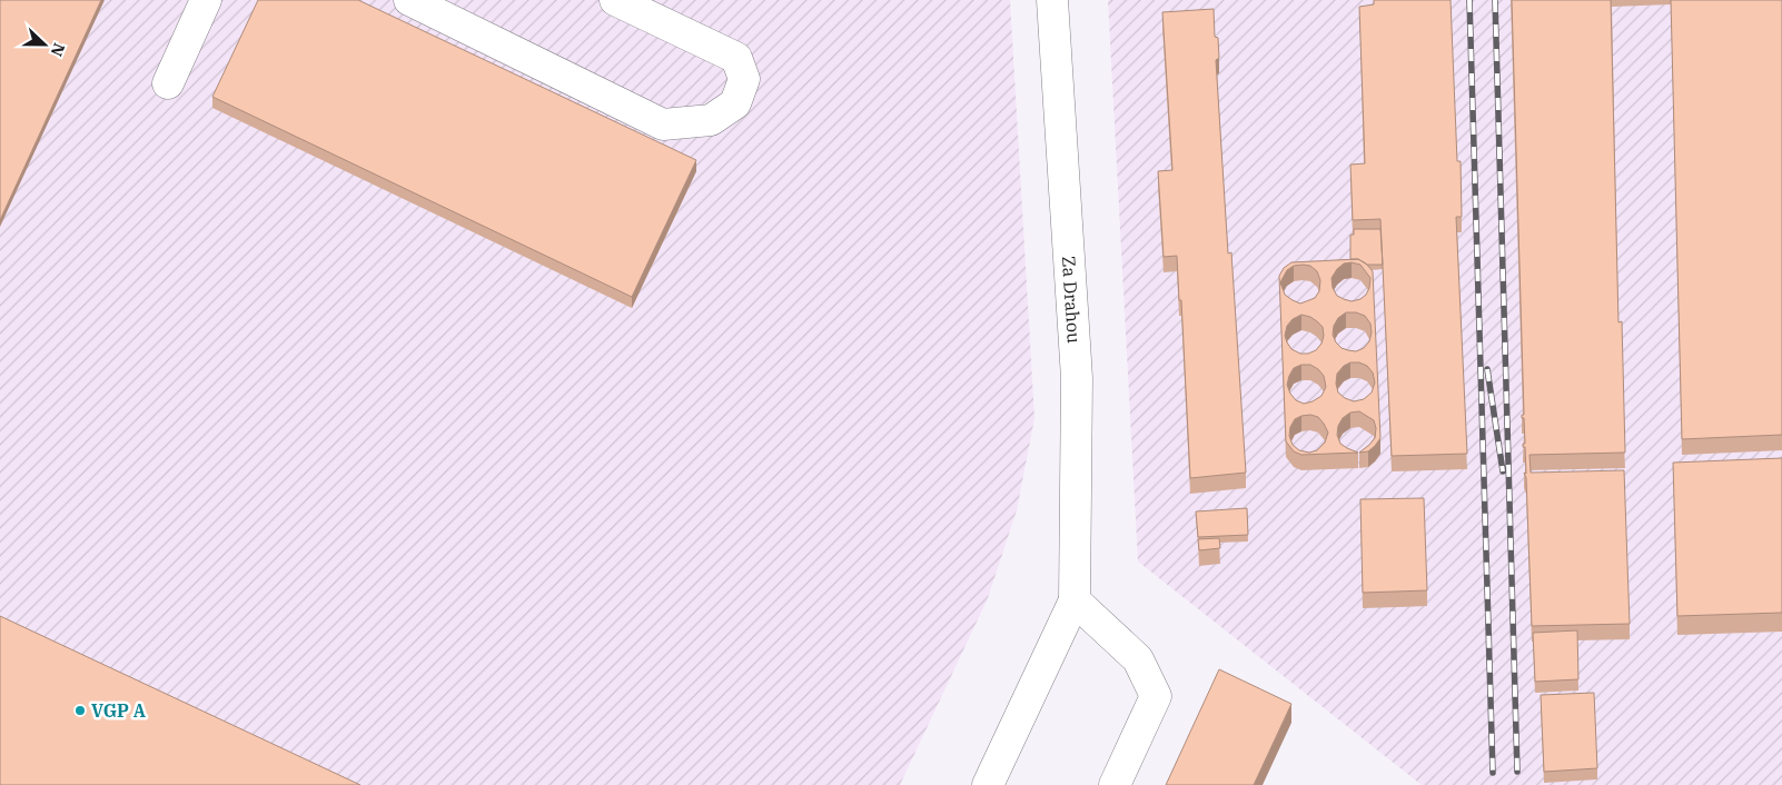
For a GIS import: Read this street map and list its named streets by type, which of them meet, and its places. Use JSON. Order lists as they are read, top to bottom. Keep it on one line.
{"streets":{"street":["Za Drahou"]},"places":["VGP A"],"north":"right"}
